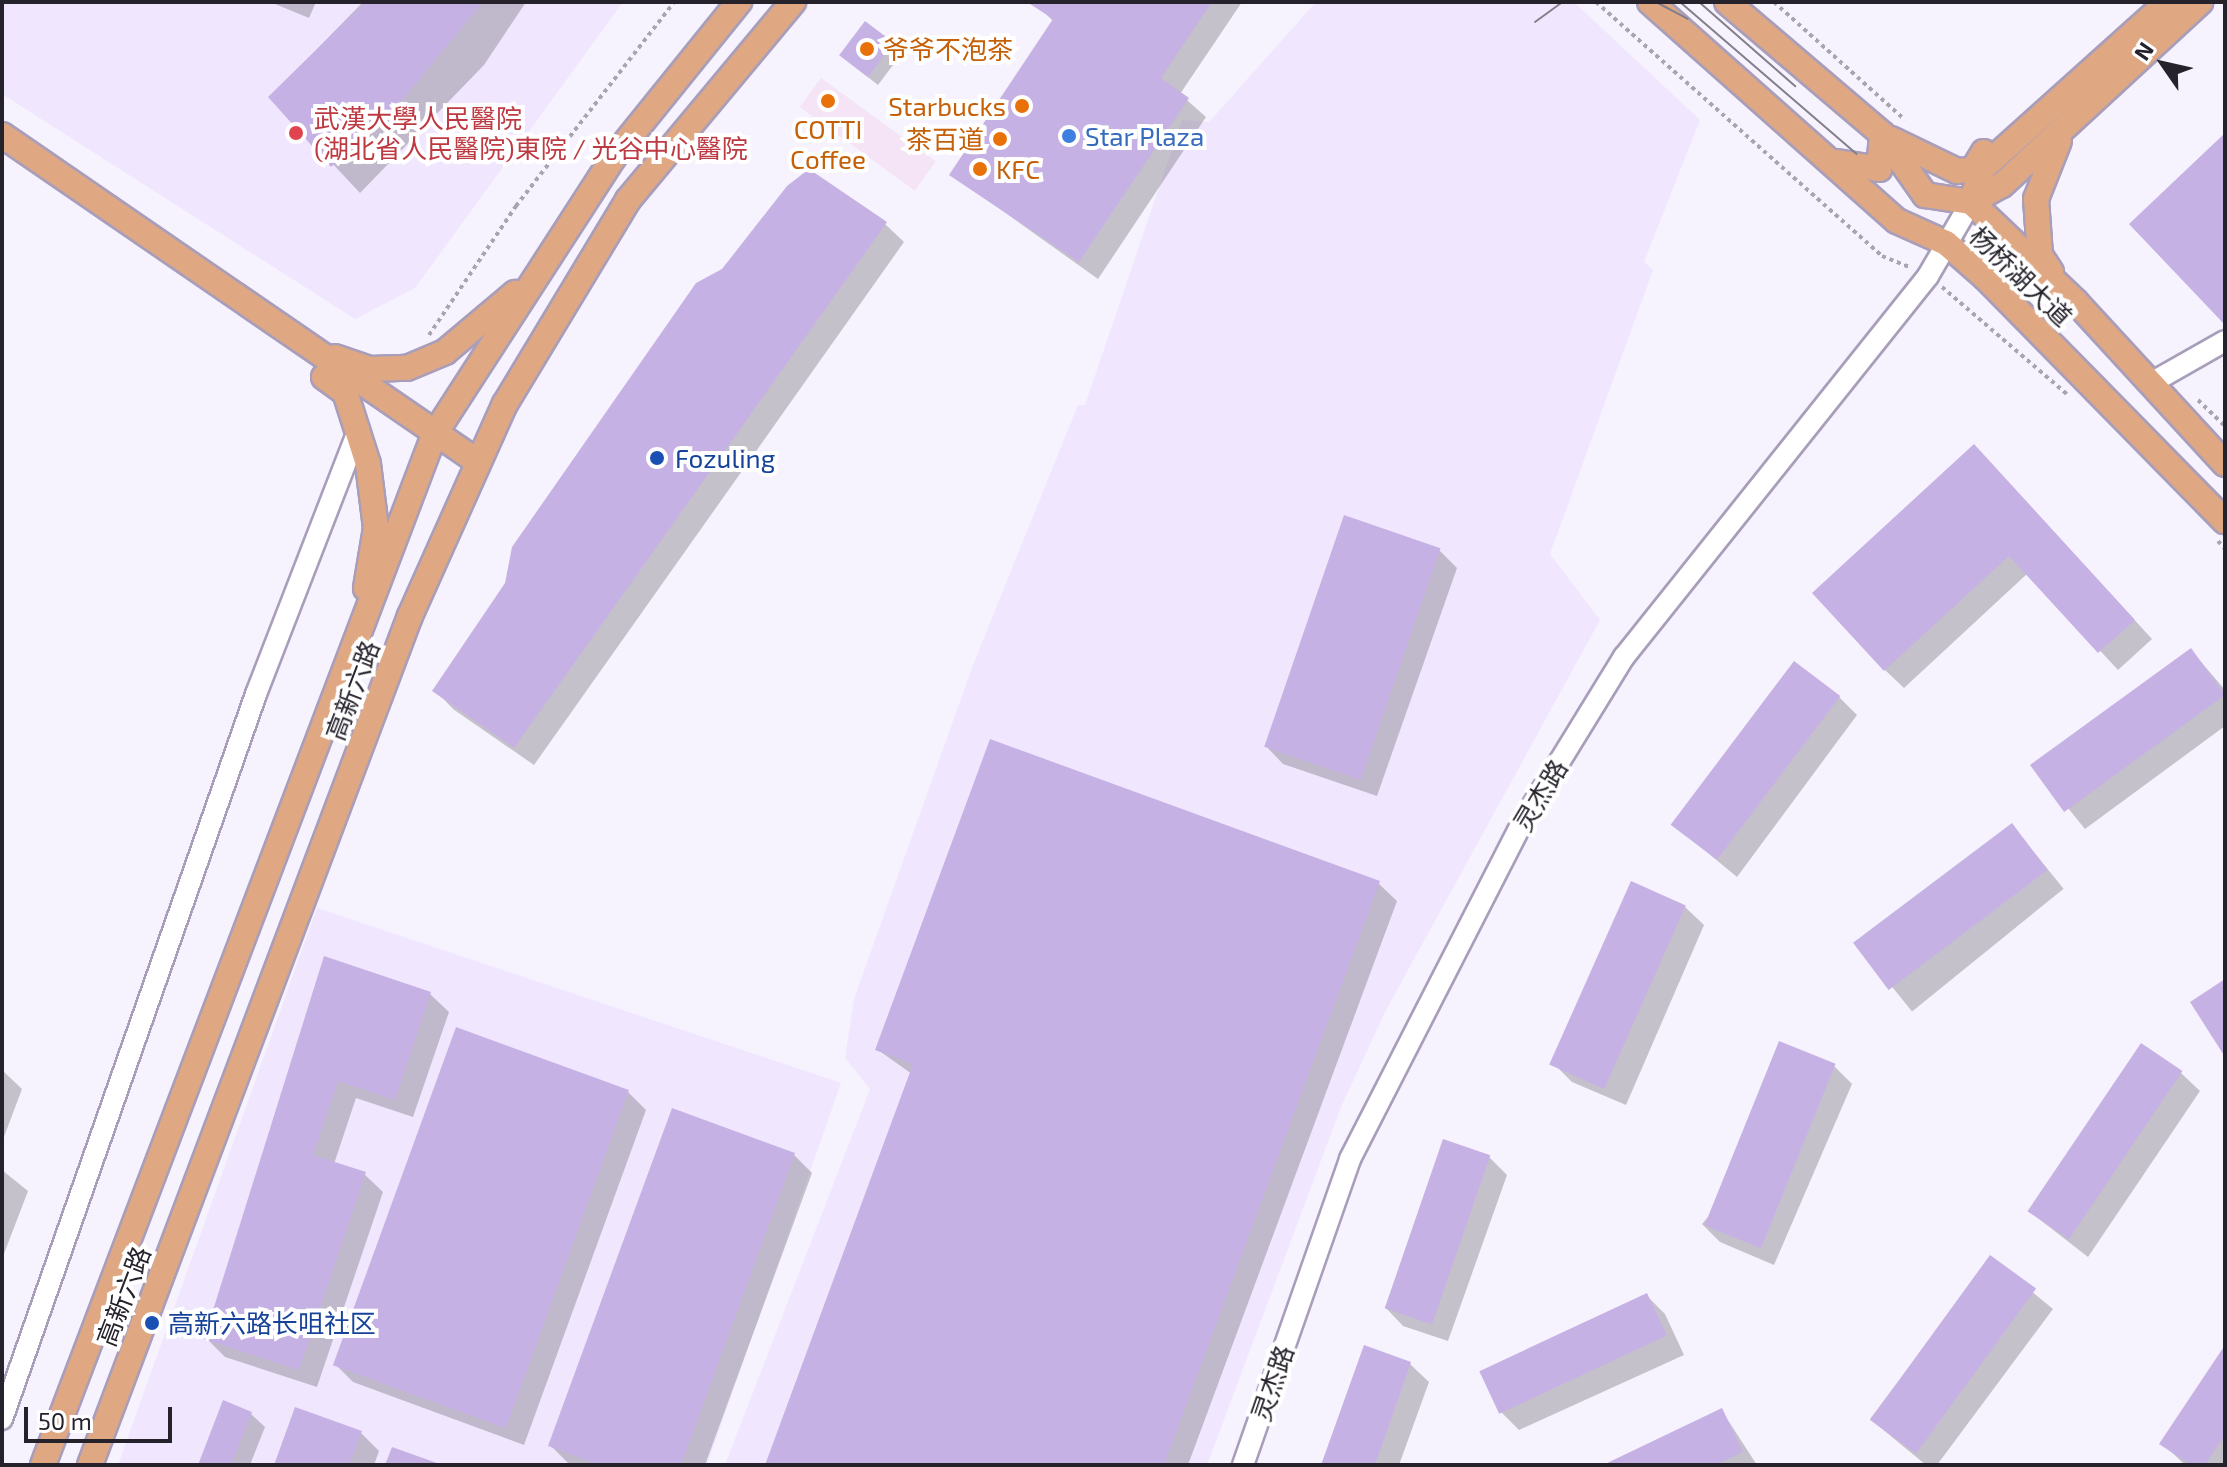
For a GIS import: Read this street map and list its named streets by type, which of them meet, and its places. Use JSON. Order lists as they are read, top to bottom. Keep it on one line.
{"streets":{"main road":["杨桥湖大道","高新六路"],"street":["灵杰路"]},"crossings":[["杨桥湖大道","灵杰路"]],"places":["爷爷不泡茶","COTTI Coffee","Starbucks","武漢大學人民醫院 (湖北省人民醫院)東院 / 光谷中心醫院","Star Plaza","茶百道","KFC","Fozuling","高新六路长咀社区"],"scale_bar":"50 m","north":"top left"}
